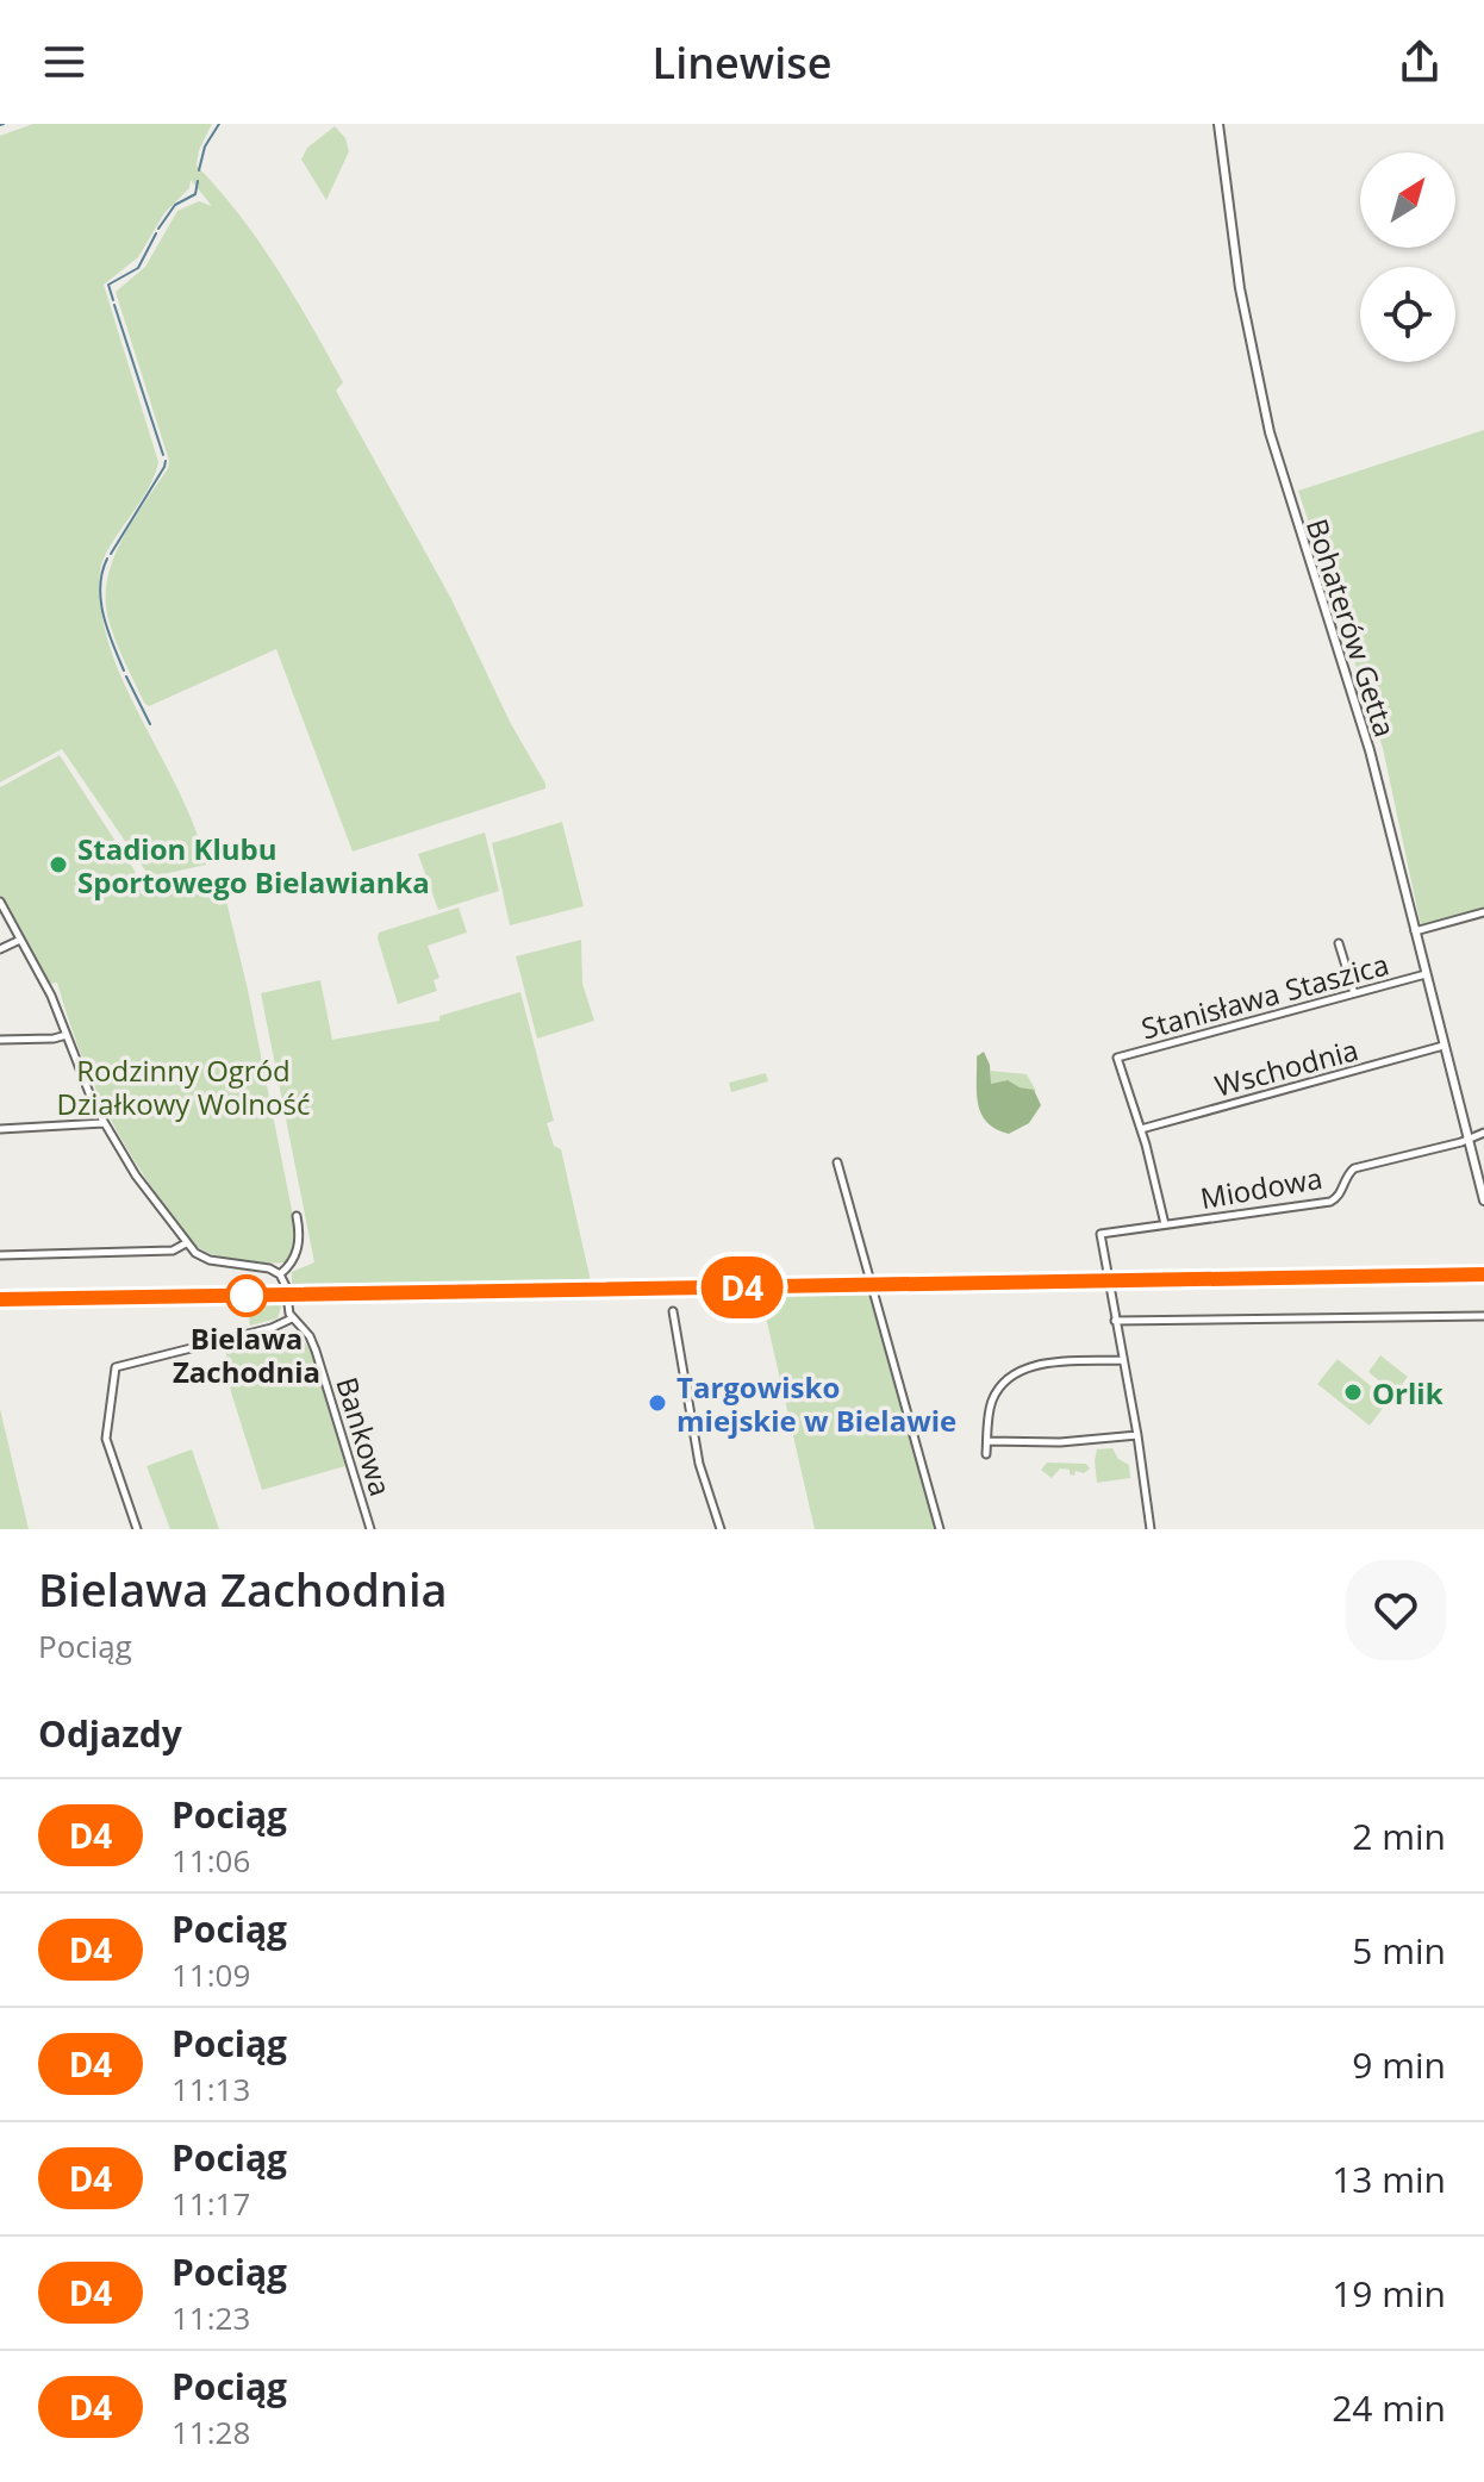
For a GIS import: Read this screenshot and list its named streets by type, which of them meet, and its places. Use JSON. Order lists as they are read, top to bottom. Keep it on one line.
{"streets":{"street":["Bohaterów Getta","Stanisława Staszica","Wschodnia","Miodowa","Bankowa"]},"crossings":[["Bohaterów Getta","Stanisława Staszica"],["Bohaterów Getta","Wschodnia"],["Bohaterów Getta","Miodowa"],["Stanisława Staszica","Wschodnia"]],"parks":["Rodzinny Ogród Działkowy Wolność"],"places":["Stadion Klubu Sportowego Bielawianka","Bielawa Zachodnia","Orlik","Targowisko miejskie w Bielawie"],"north":"top right","page":{"header":"Linewise","on_map":"D4","heading":[["Bielawa Zachodnia","Pociąg"],"Odjazdy"],"list":[{"mark":"D4","name":"Pociąg","note":"11:06","value":"2 min"},{"mark":"D4","name":"Pociąg","note":"11:09","value":"5 min"},{"mark":"D4","name":"Pociąg","note":"11:13","value":"9 min"},{"mark":"D4","name":"Pociąg","note":"11:17","value":"13 min"},{"mark":"D4","name":"Pociąg","note":"11:23","value":"19 min"},{"mark":"D4","name":"Pociąg","note":"11:28","value":"24 min"}]}}
